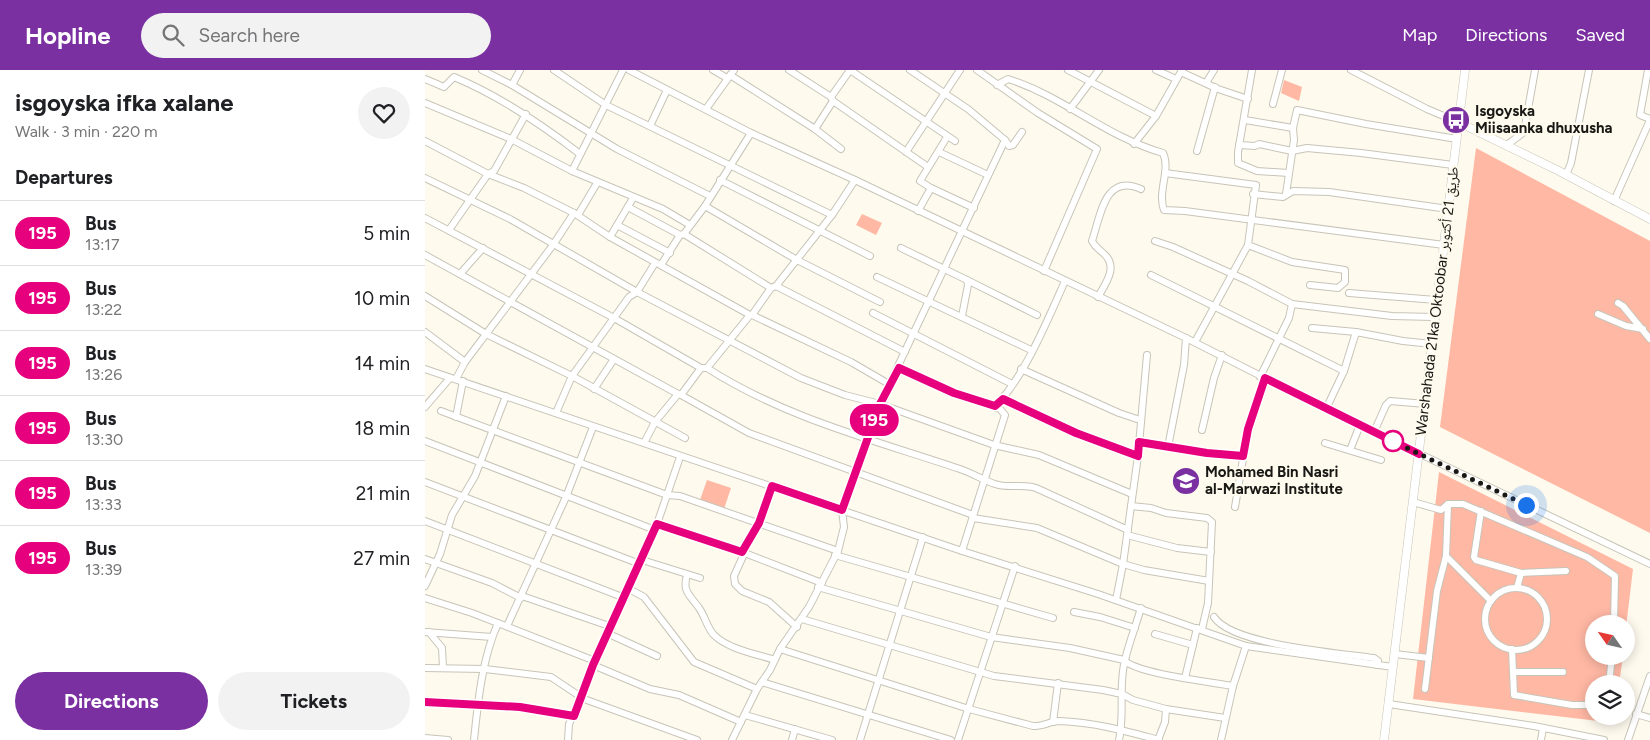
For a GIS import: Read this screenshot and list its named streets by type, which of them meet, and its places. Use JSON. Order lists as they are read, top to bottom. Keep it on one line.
{"streets":{"main road":["Warshahada 21ka Oktoobar طريق 21 أكتوبر"]},"places":{"bus stop":["Isgoyska Miisaanka dhuxusha"],"school or university":["Mohamed Bin Nasri al-Marwazi Institute"]},"lines":["bus line 195"],"north":"top left","page":{"header":"Hopline","search":"Search here","nav":["Map","Directions","Saved"],"heading":[["isgoyska ifka xalane","Walk · 3 min · 220 m"],"Departures"],"on_map":"195","list":[{"mark":"195","name":"Bus","note":"13:17","value":"5 min"},{"mark":"195","name":"Bus","note":"13:22","value":"10 min"},{"mark":"195","name":"Bus","note":"13:26","value":"14 min"},{"mark":"195","name":"Bus","note":"13:30","value":"18 min"},{"mark":"195","name":"Bus","note":"13:33","value":"21 min"},{"mark":"195","name":"Bus","note":"13:39","value":"27 min"}],"buttons":["Directions","Tickets"]}}
